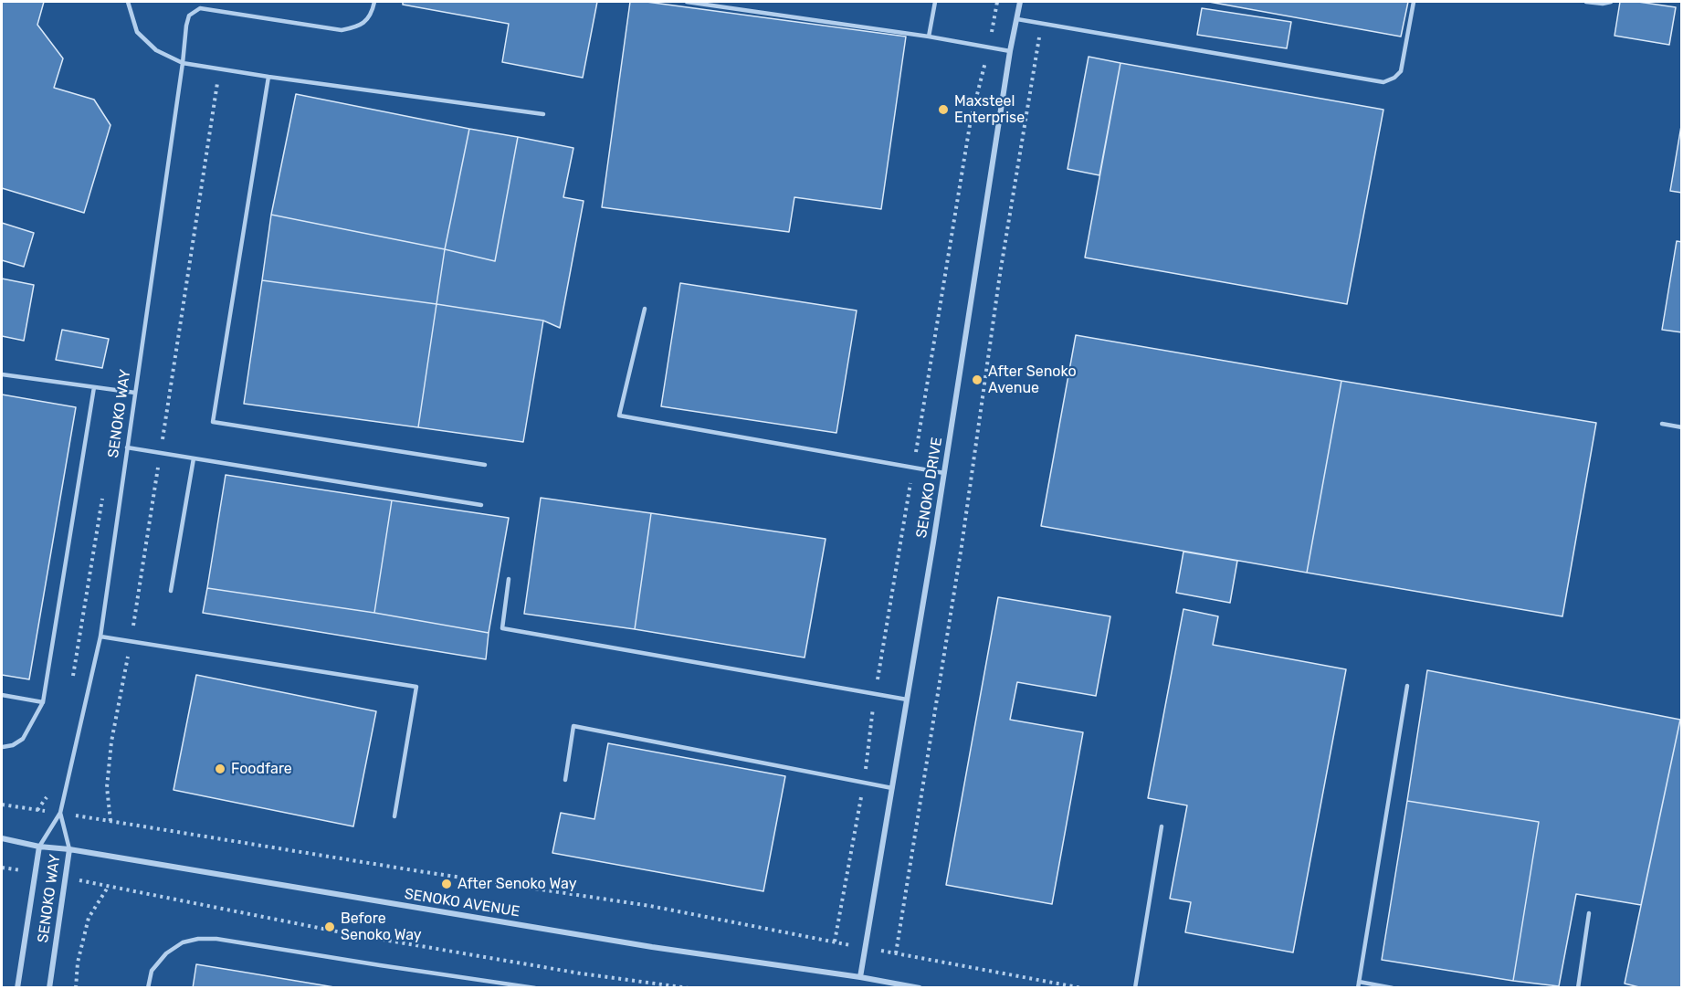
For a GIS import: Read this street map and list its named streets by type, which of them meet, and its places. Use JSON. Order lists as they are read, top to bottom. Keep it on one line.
{"streets":{"street":["SENOKO WAY","SENOKO DRIVE","SENOKO AVENUE"]},"crossings":[["SENOKO WAY","SENOKO AVENUE"],["SENOKO DRIVE","SENOKO AVENUE"]],"places":["Maxsteel Enterprise","After Senoko Avenue","Foodfare","After Senoko Way","Before Senoko Way"]}
